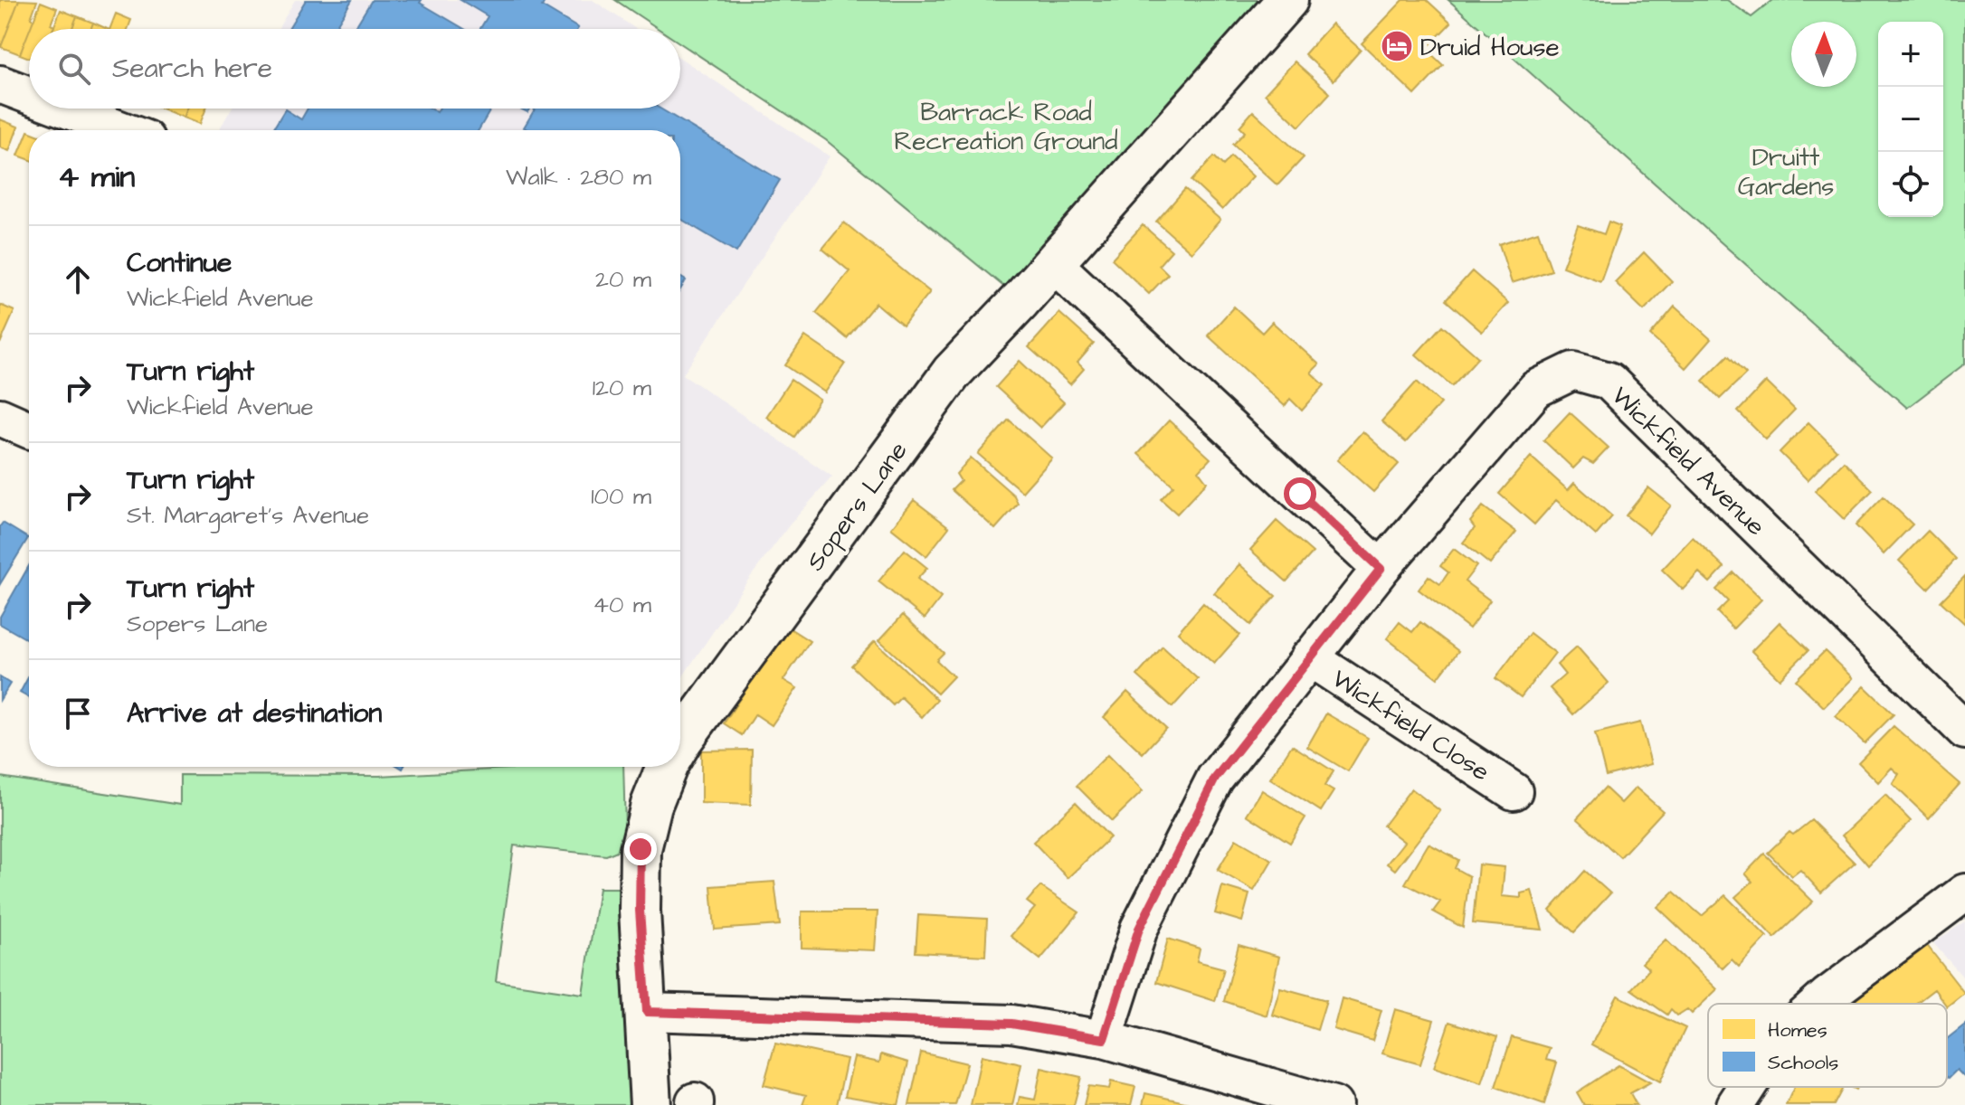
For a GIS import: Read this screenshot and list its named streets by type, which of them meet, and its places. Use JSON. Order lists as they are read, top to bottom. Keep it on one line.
{"streets":{"street":["Wickfield Avenue","Sopers Lane","Wickfield Close"]},"crossings":[["Wickfield Avenue","Wickfield Close"]],"parks":["Barrack Road Recreation Ground","Druitt Gardens"],"places":{"hotel":["Druid House"]},"legend":["Homes","Schools"],"north":"top","page":{"map_buttons":["+","−"],"search":"Search here","heading":["4 min","Walk · 280 m"],"list":[["Continue","Wickfield Avenue","20 m"],["Turn right","Wickfield Avenue","120 m"],["Turn right","St. Margaret's Avenue","100 m"],["Turn right","Sopers Lane","40 m"],"Arrive at destination"]}}
